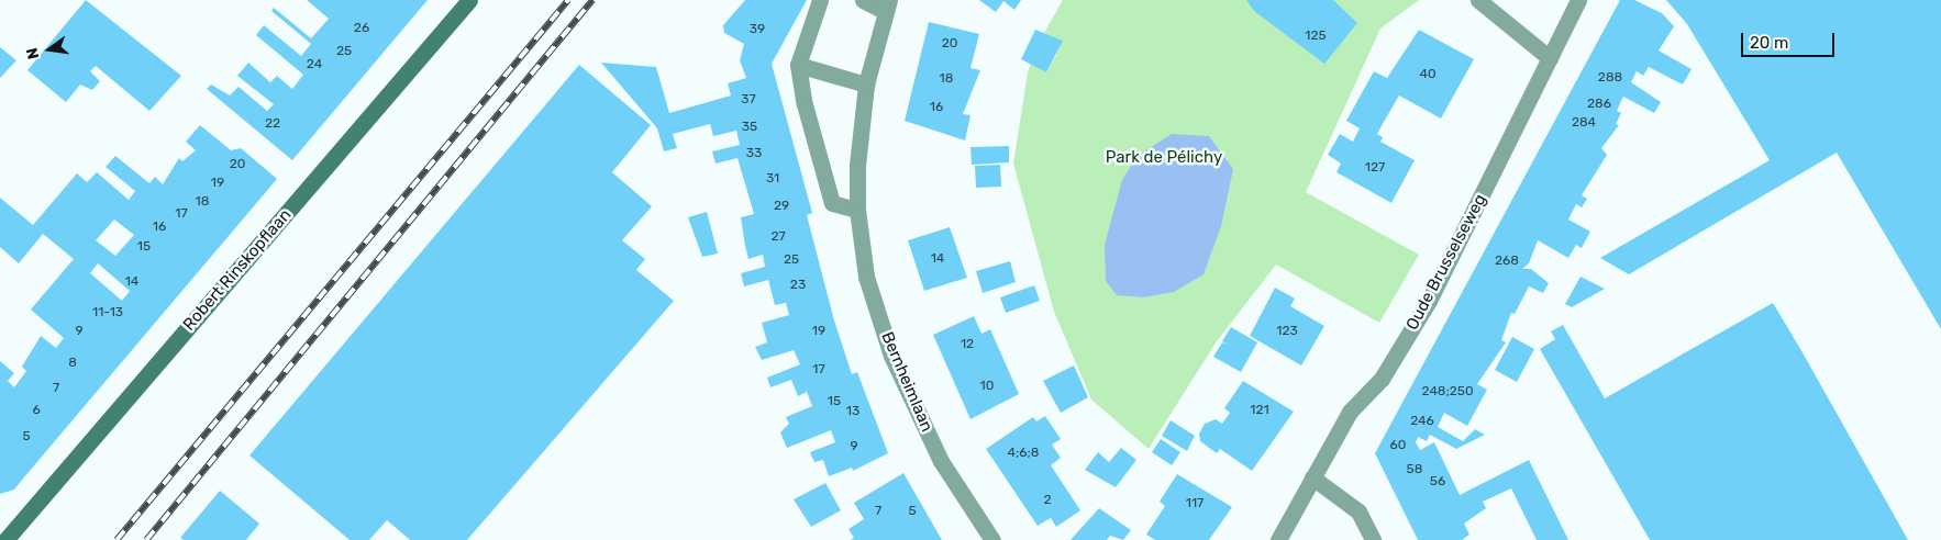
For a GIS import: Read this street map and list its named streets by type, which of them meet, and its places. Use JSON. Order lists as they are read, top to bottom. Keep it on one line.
{"streets":{"street":["Oude Brusselseweg","Robert Rinskopflaan","Bernheimlaan"]},"parks":["Park de Pélichy"],"house_numbers":["26","39","125","20","25","24","40","288","18","37","286","16","284","22","35","33","20","127","31","19","18","29","17","16","27","15","14","25","268","14","23","11-13","9","19","123","12","8","17","10","7","248;250","15","6","121","13","246","5","60","9","4;6;8","58","56","2","117","7","5"],"scale_bar":"20 m","north":"left"}
